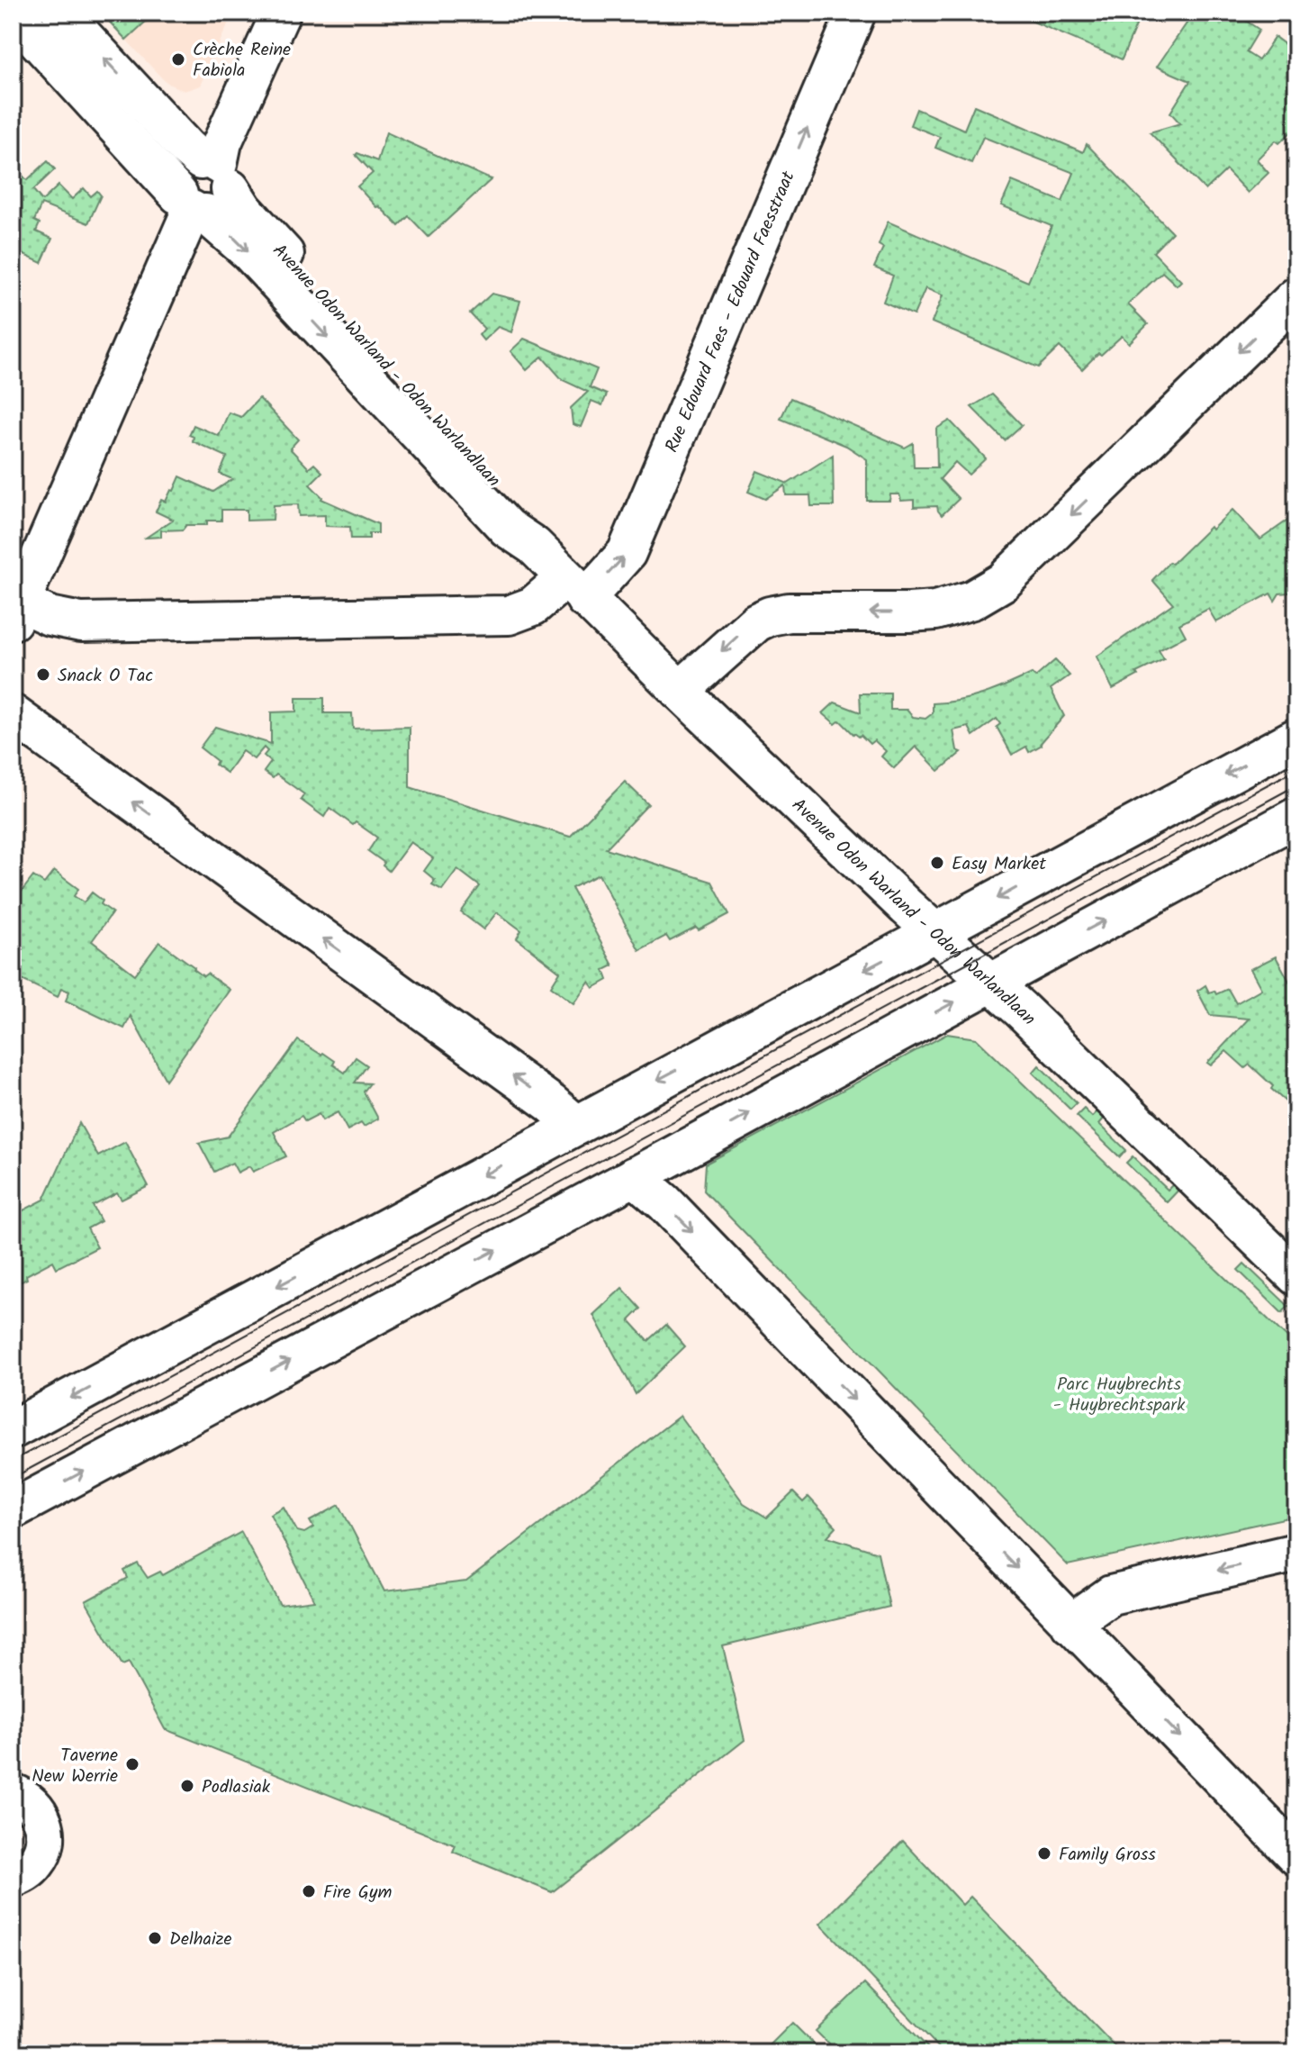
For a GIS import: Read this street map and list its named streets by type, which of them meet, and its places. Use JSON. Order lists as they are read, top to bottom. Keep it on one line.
{"streets":{"street":["Rue Edouard Faes - Edouard Faesstraat","Avenue Odon Warland - Odon Warlandlaan"]},"crossings":[["Rue Edouard Faes - Edouard Faesstraat","Avenue Odon Warland - Odon Warlandlaan"]],"one_way":["Rue Edouard Faes - Edouard Faesstraat"],"parks":["Parc Huybrechts - Huybrechtspark"],"places":["Crèche Reine Fabiola","Snack O Tac","Easy Market","Taverne New Werrie","Podlasiak","Family Gross","Fire Gym","Delhaize"]}
